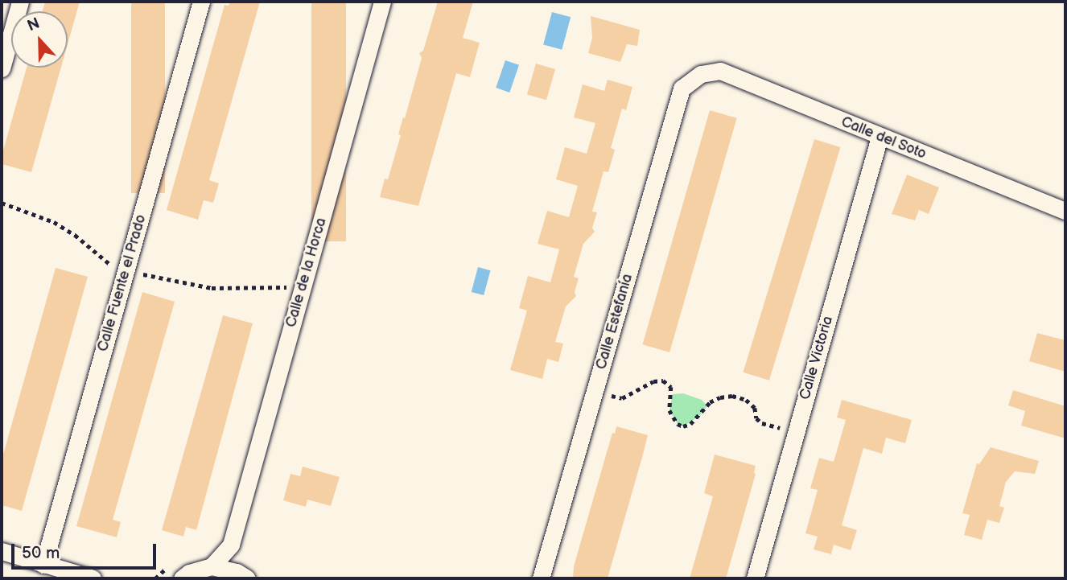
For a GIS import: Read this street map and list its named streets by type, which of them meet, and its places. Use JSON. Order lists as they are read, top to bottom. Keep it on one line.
{"streets":{"street":["Calle del Soto","Calle de la Horca","Calle Fuente el Prado","Calle Estefanía","Calle Victoria"]},"crossings":[["Calle del Soto","Calle Estefanía"],["Calle del Soto","Calle Victoria"]],"scale_bar":"50 m","north":"top"}
